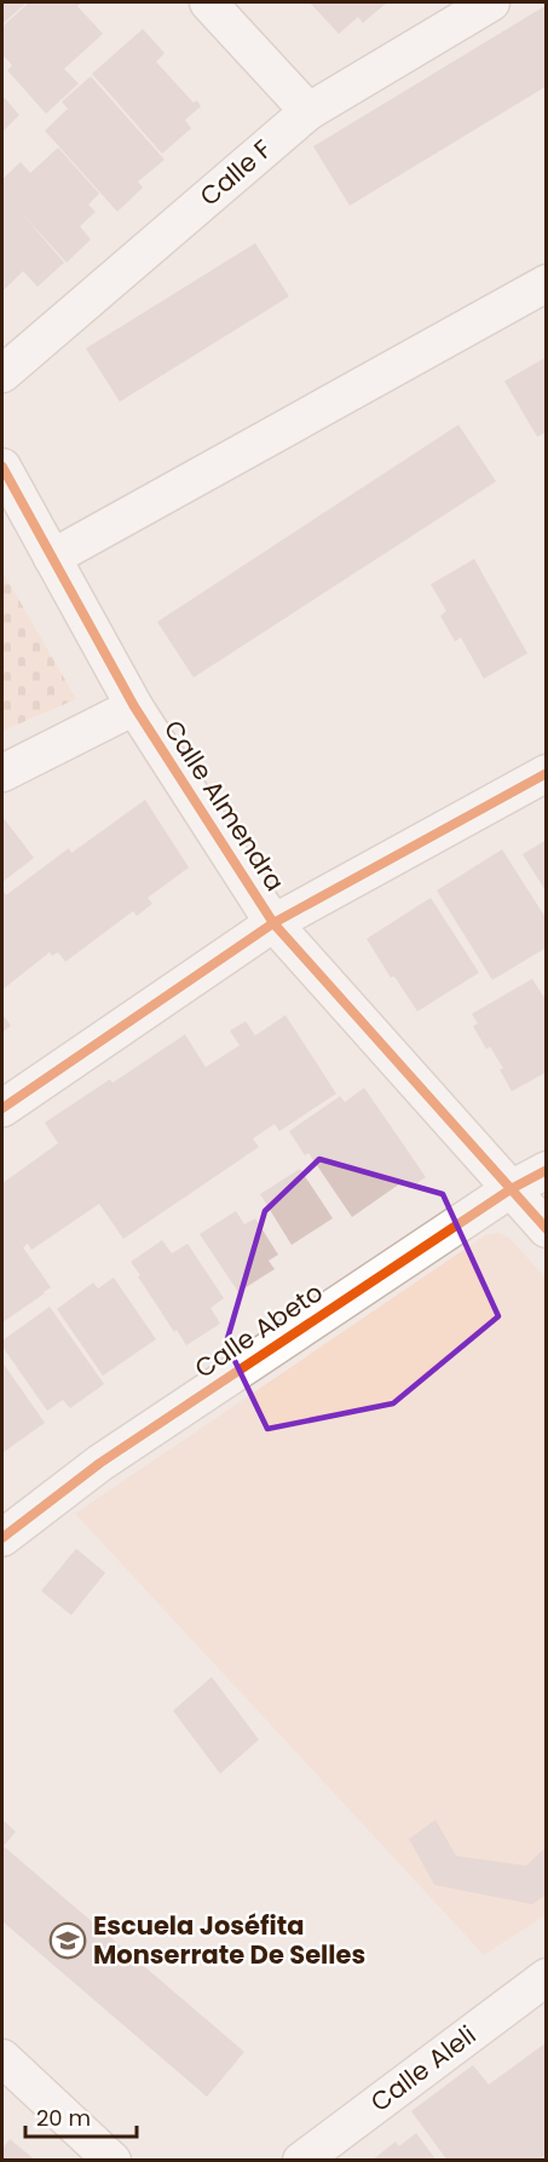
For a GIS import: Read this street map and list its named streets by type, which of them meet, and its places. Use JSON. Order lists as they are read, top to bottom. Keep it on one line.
{"streets":{"street":["Calle F","Calle Almendra","Calle Abeto","Calle Aleli"]},"crossings":[["Calle Almendra","Calle Abeto"]],"places":{"school or university":["Escuela Joséfita Monserrate De Selles"]},"scale_bar":"20 m"}
